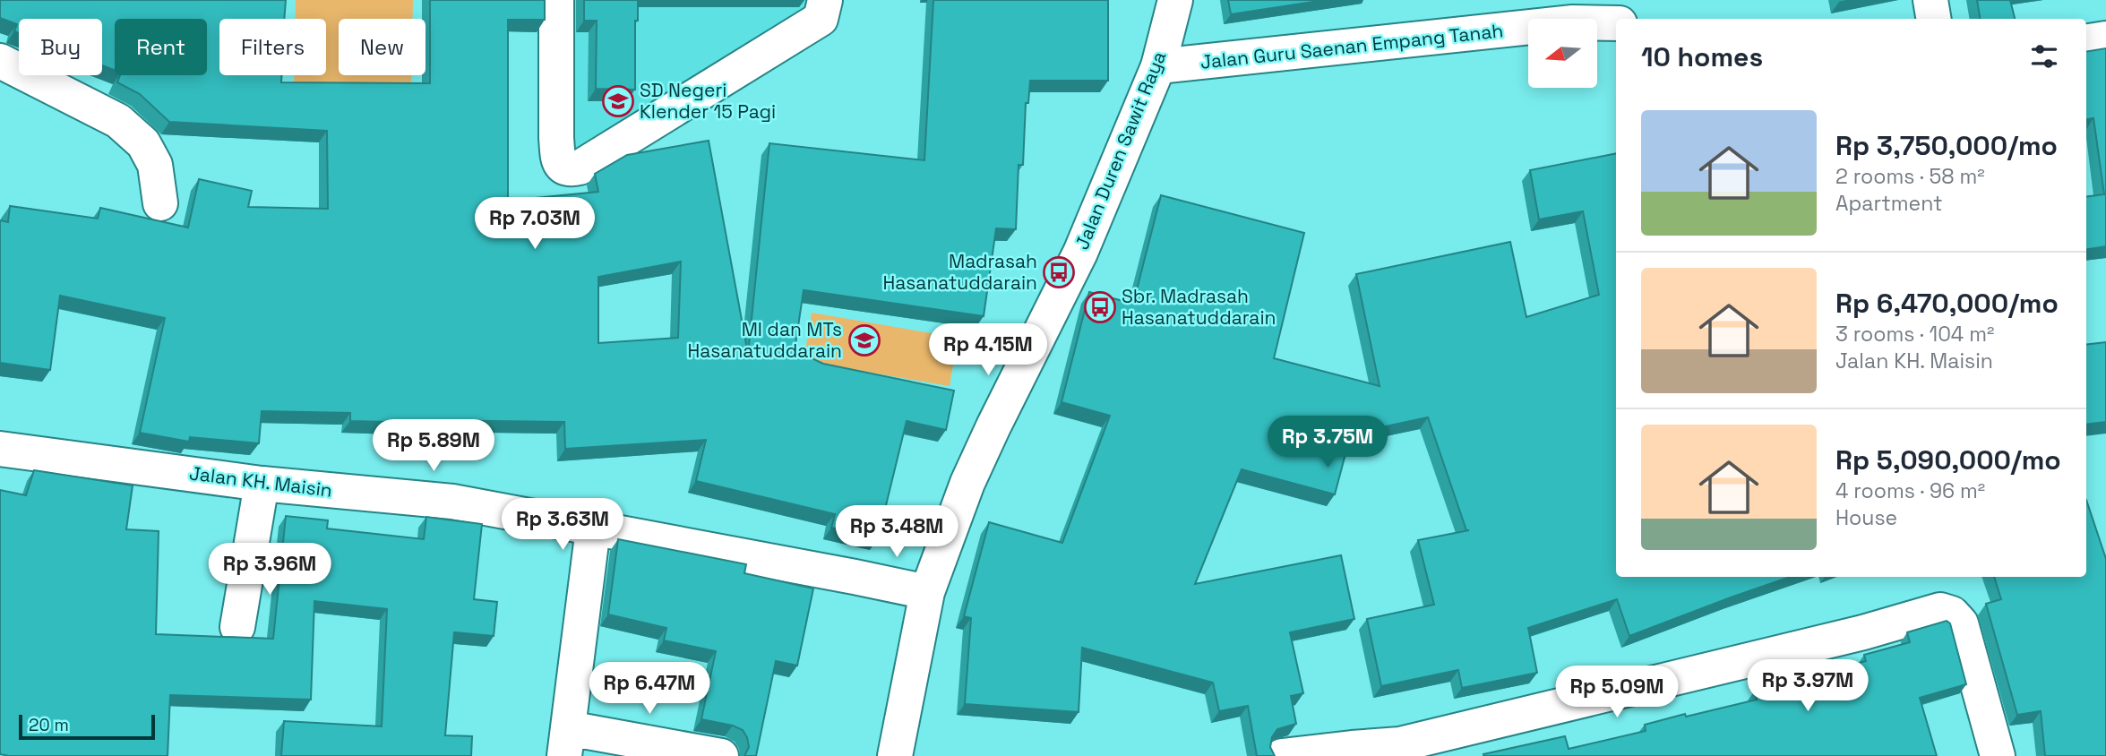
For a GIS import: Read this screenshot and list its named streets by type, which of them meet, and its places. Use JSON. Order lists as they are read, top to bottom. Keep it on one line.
{"streets":{"street":["Jalan Guru Saenan Empang Tanah","Jalan Duren Sawit Raya","Jalan KH. Maisin"]},"crossings":[["Jalan Guru Saenan Empang Tanah","Jalan Duren Sawit Raya"],["Jalan Duren Sawit Raya","Jalan KH. Maisin"]],"places":{"school or university":["SD Negeri Klender 15 Pagi","MI dan MTs Hasanatuddarain"],"bus stop":["Madrasah Hasanatuddarain","Sbr. Madrasah Hasanatuddarain"]},"scale_bar":"20 m","north":"left","page":{"chip":["Buy","Rent","Filters","New"],"heading":"10 homes","list":[{"name":"Rp 3,750,000/mo","note":"2 rooms · 58 m² · Apartment"},{"name":"Rp 6,470,000/mo","note":"3 rooms · 104 m² · Jalan KH. Maisin"},{"name":"Rp 5,090,000/mo","note":"4 rooms · 96 m² · House"}],"price":["Rp 7.03M","Rp 4.15M","Rp 3.75M","Rp 5.89M","Rp 3.63M","Rp 3.48M","Rp 3.96M","Rp 3.97M","Rp 6.47M","Rp 5.09M"],"scale":"20 m"}}
